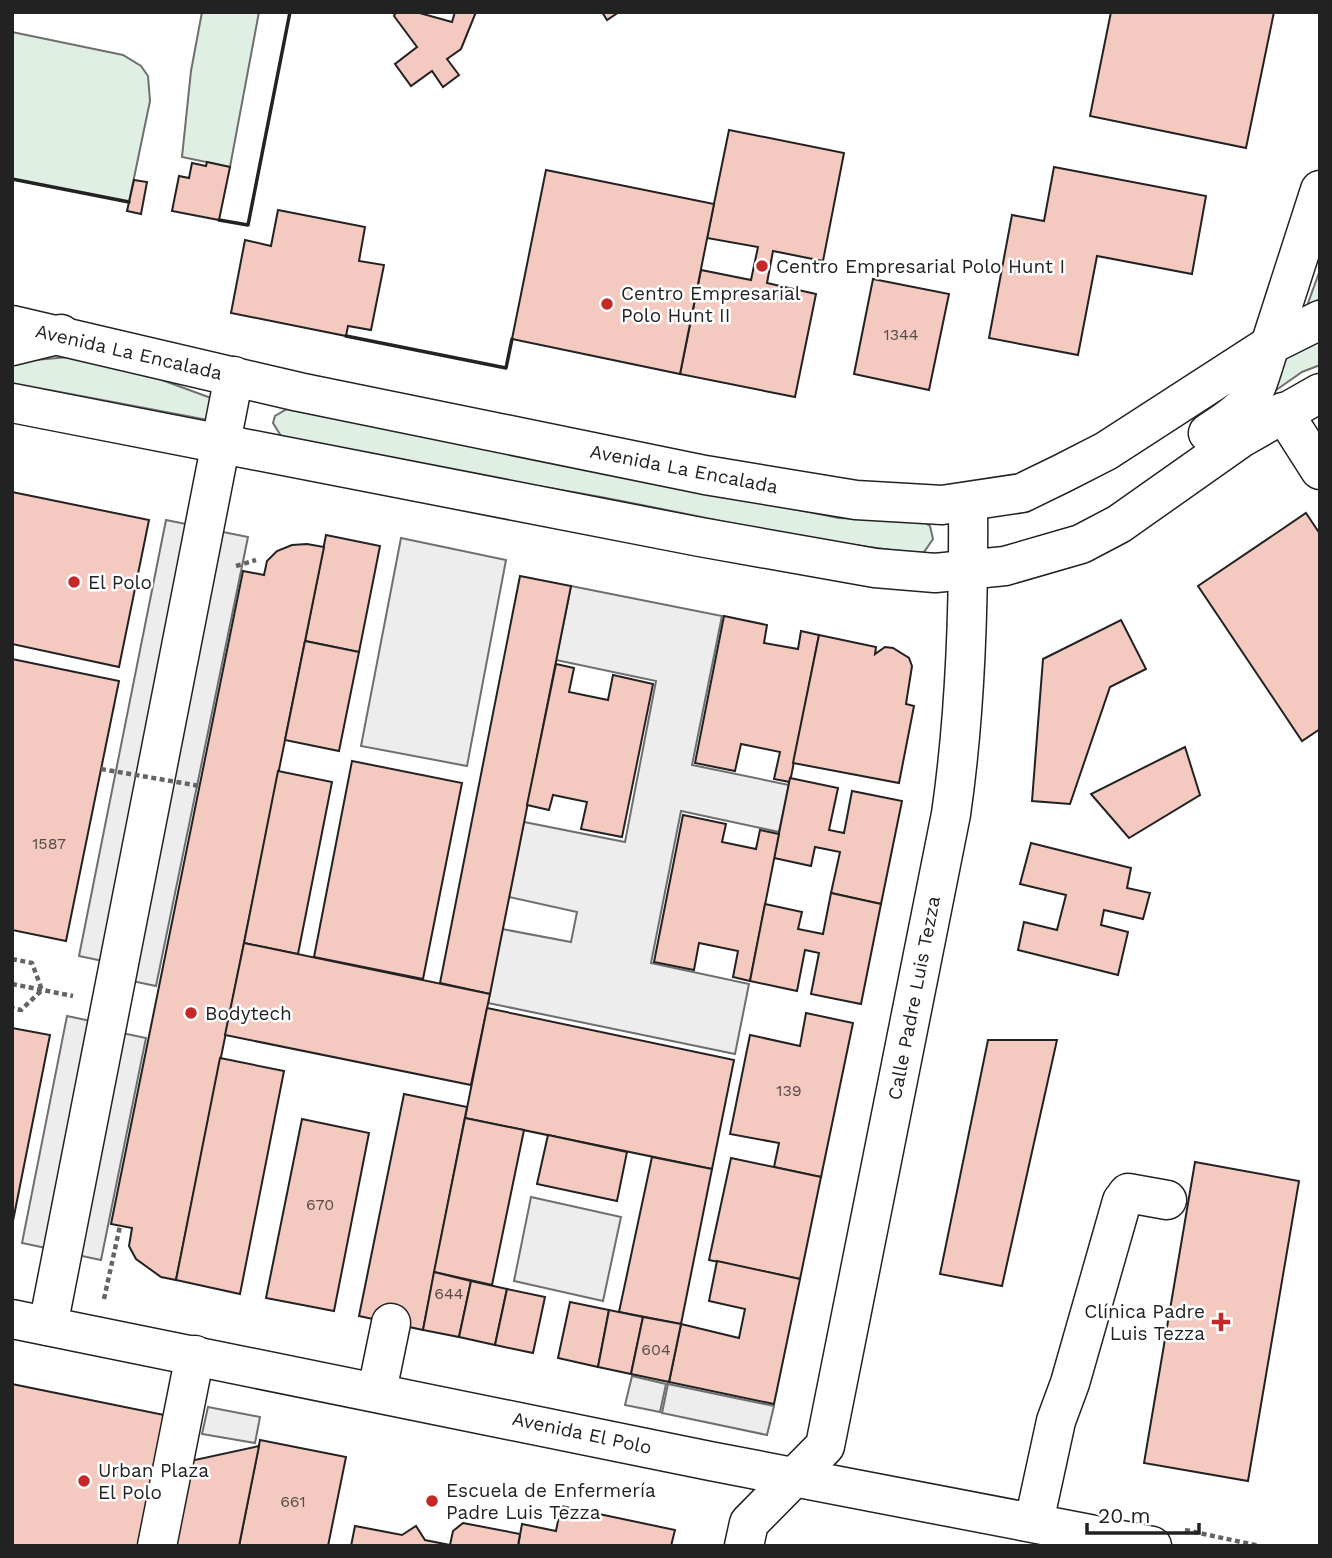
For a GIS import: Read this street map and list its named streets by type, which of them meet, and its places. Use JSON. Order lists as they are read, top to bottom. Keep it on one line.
{"streets":{"main road":["Avenida La Encalada","Calle Padre Luis Tezza","Avenida El Polo"]},"crossings":[["Avenida La Encalada","Calle Padre Luis Tezza"],["Calle Padre Luis Tezza","Avenida El Polo"]],"places":{"other":["Centro Empresarial Polo Hunt I","Centro Empresarial Polo Hunt II","El Polo","Bodytech","Urban Plaza El Polo","Escuela de Enfermería Padre Luis Tezza"],"health":["Clínica Padre Luis Tezza"]},"house_numbers":["1344","1587","139","670","644","604","661"],"scale_bar":"20 m"}
